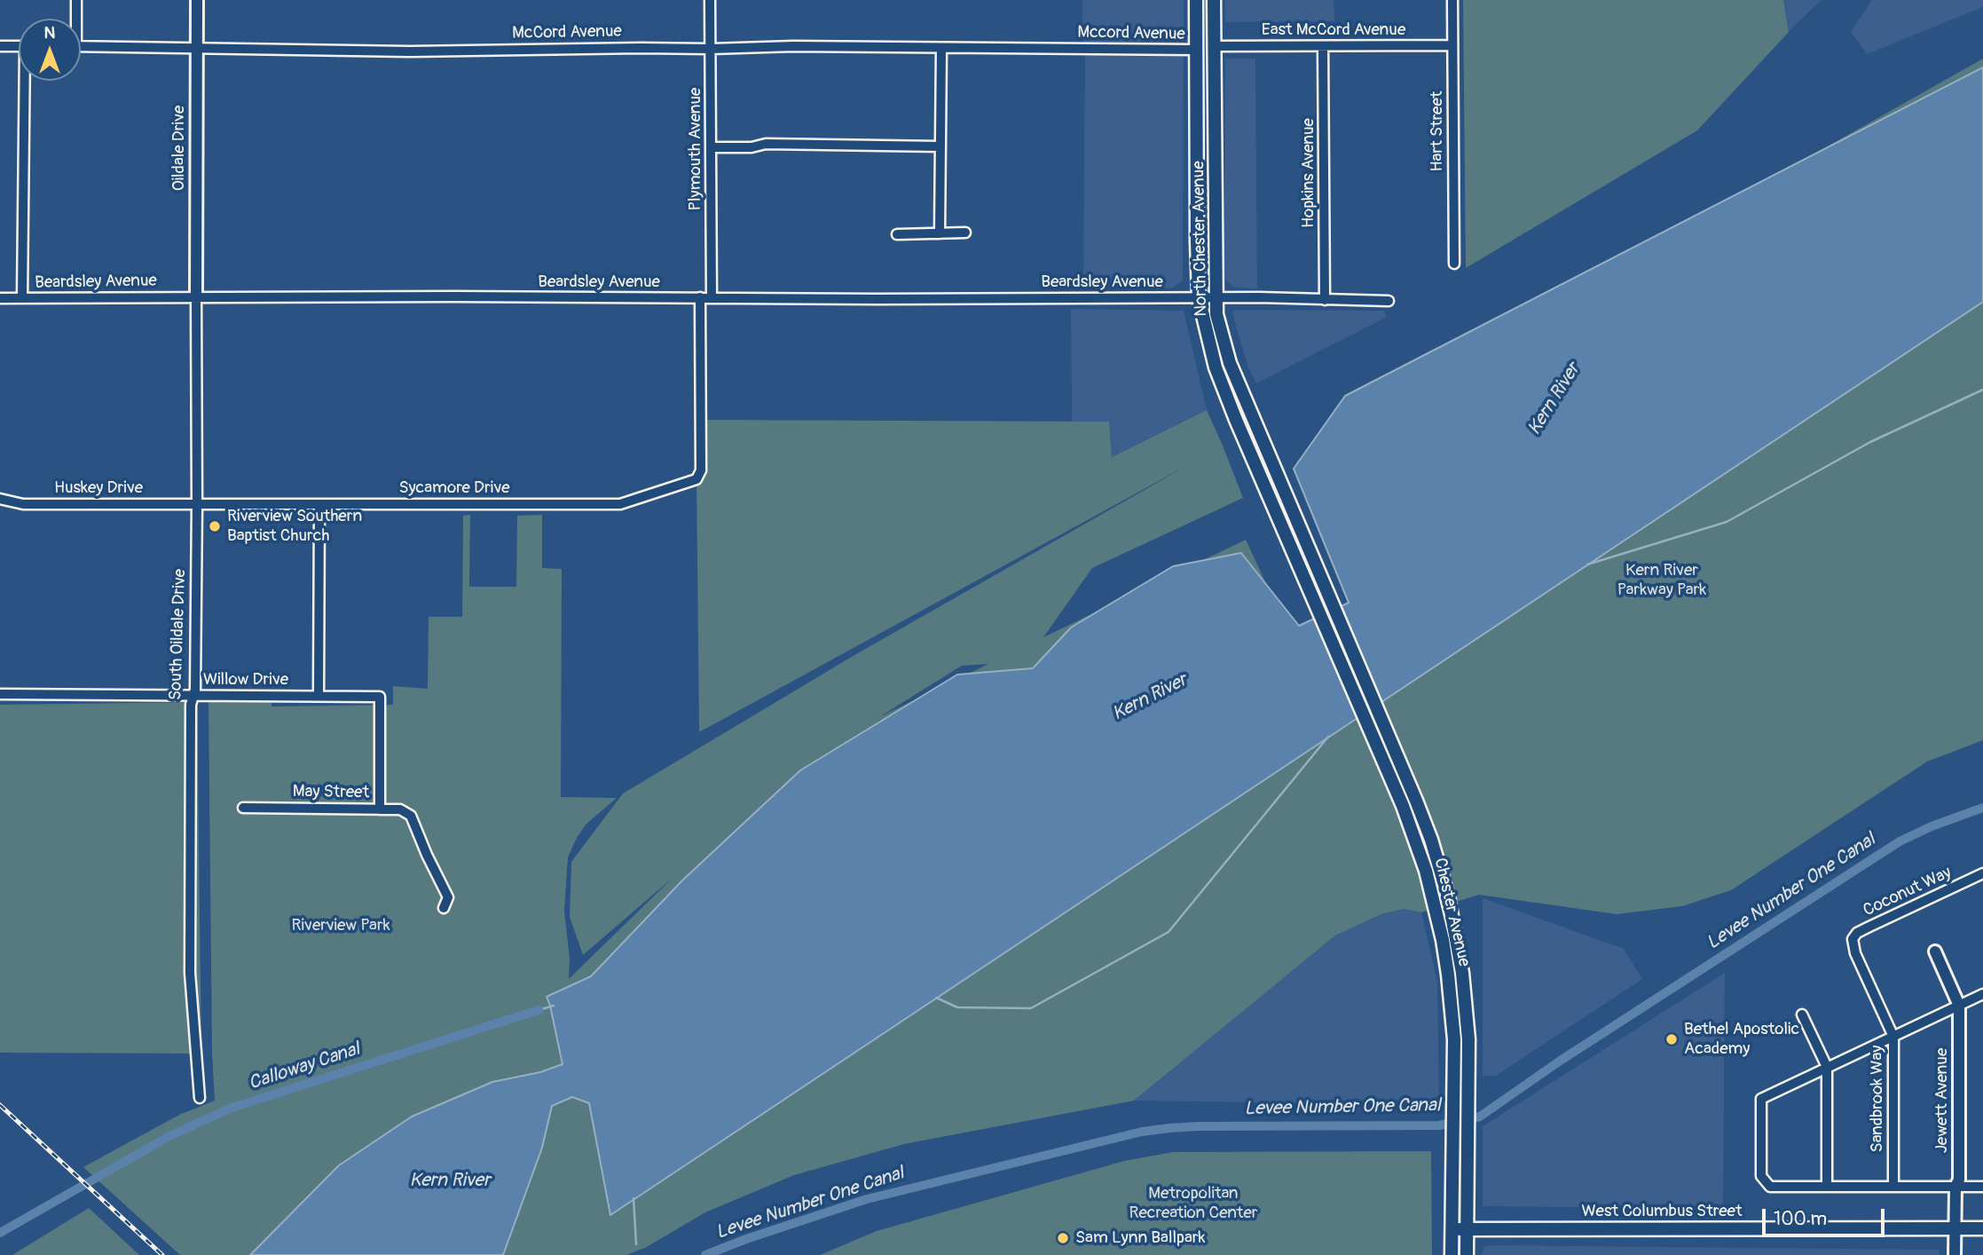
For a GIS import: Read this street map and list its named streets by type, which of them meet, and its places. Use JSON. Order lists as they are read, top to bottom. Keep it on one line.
{"streets":{"main road":["North Chester Avenue","Chester Avenue","West Columbus Street"],"street":["East McCord Avenue","McCord Avenue","Mccord Avenue","Hart Street","Oildale Drive","Plymouth Avenue","Hopkins Avenue","Beardsley Avenue","Huskey Drive","Sycamore Drive","South Oildale Drive","Willow Drive","May Street","Coconut Way","Sandbrook Way","Jewett Avenue"]},"crossings":[["East McCord Avenue","Hart Street"],["East McCord Avenue","Hopkins Avenue"],["East McCord Avenue","North Chester Avenue"],["McCord Avenue","Mccord Avenue"],["McCord Avenue","Oildale Drive"],["McCord Avenue","Plymouth Avenue"],["Mccord Avenue","North Chester Avenue"],["Oildale Drive","Beardsley Avenue"],["Oildale Drive","South Oildale Drive"],["Plymouth Avenue","Beardsley Avenue"],["Hopkins Avenue","Beardsley Avenue"],["North Chester Avenue","Beardsley Avenue"],["North Chester Avenue","Chester Avenue"],["Beardsley Avenue","Sycamore Drive"],["Beardsley Avenue","South Oildale Drive"],["Huskey Drive","Sycamore Drive"],["Huskey Drive","South Oildale Drive"],["Sycamore Drive","South Oildale Drive"],["South Oildale Drive","Willow Drive"],["Willow Drive","May Street"],["Coconut Way","Sandbrook Way"],["Chester Avenue","West Columbus Street"],["Jewett Avenue","West Columbus Street"]],"water":["Kern River","Levee Number One Canal","Calloway Canal"],"parks":["Kern River Parkway Park","Riverview Park","Metropolitan Recreation Center"],"places":["Riverview Southern Baptist Church","Bethel Apostolic Academy","Sam Lynn Ballpark"],"scale_bar":"100 m","north":"top"}
